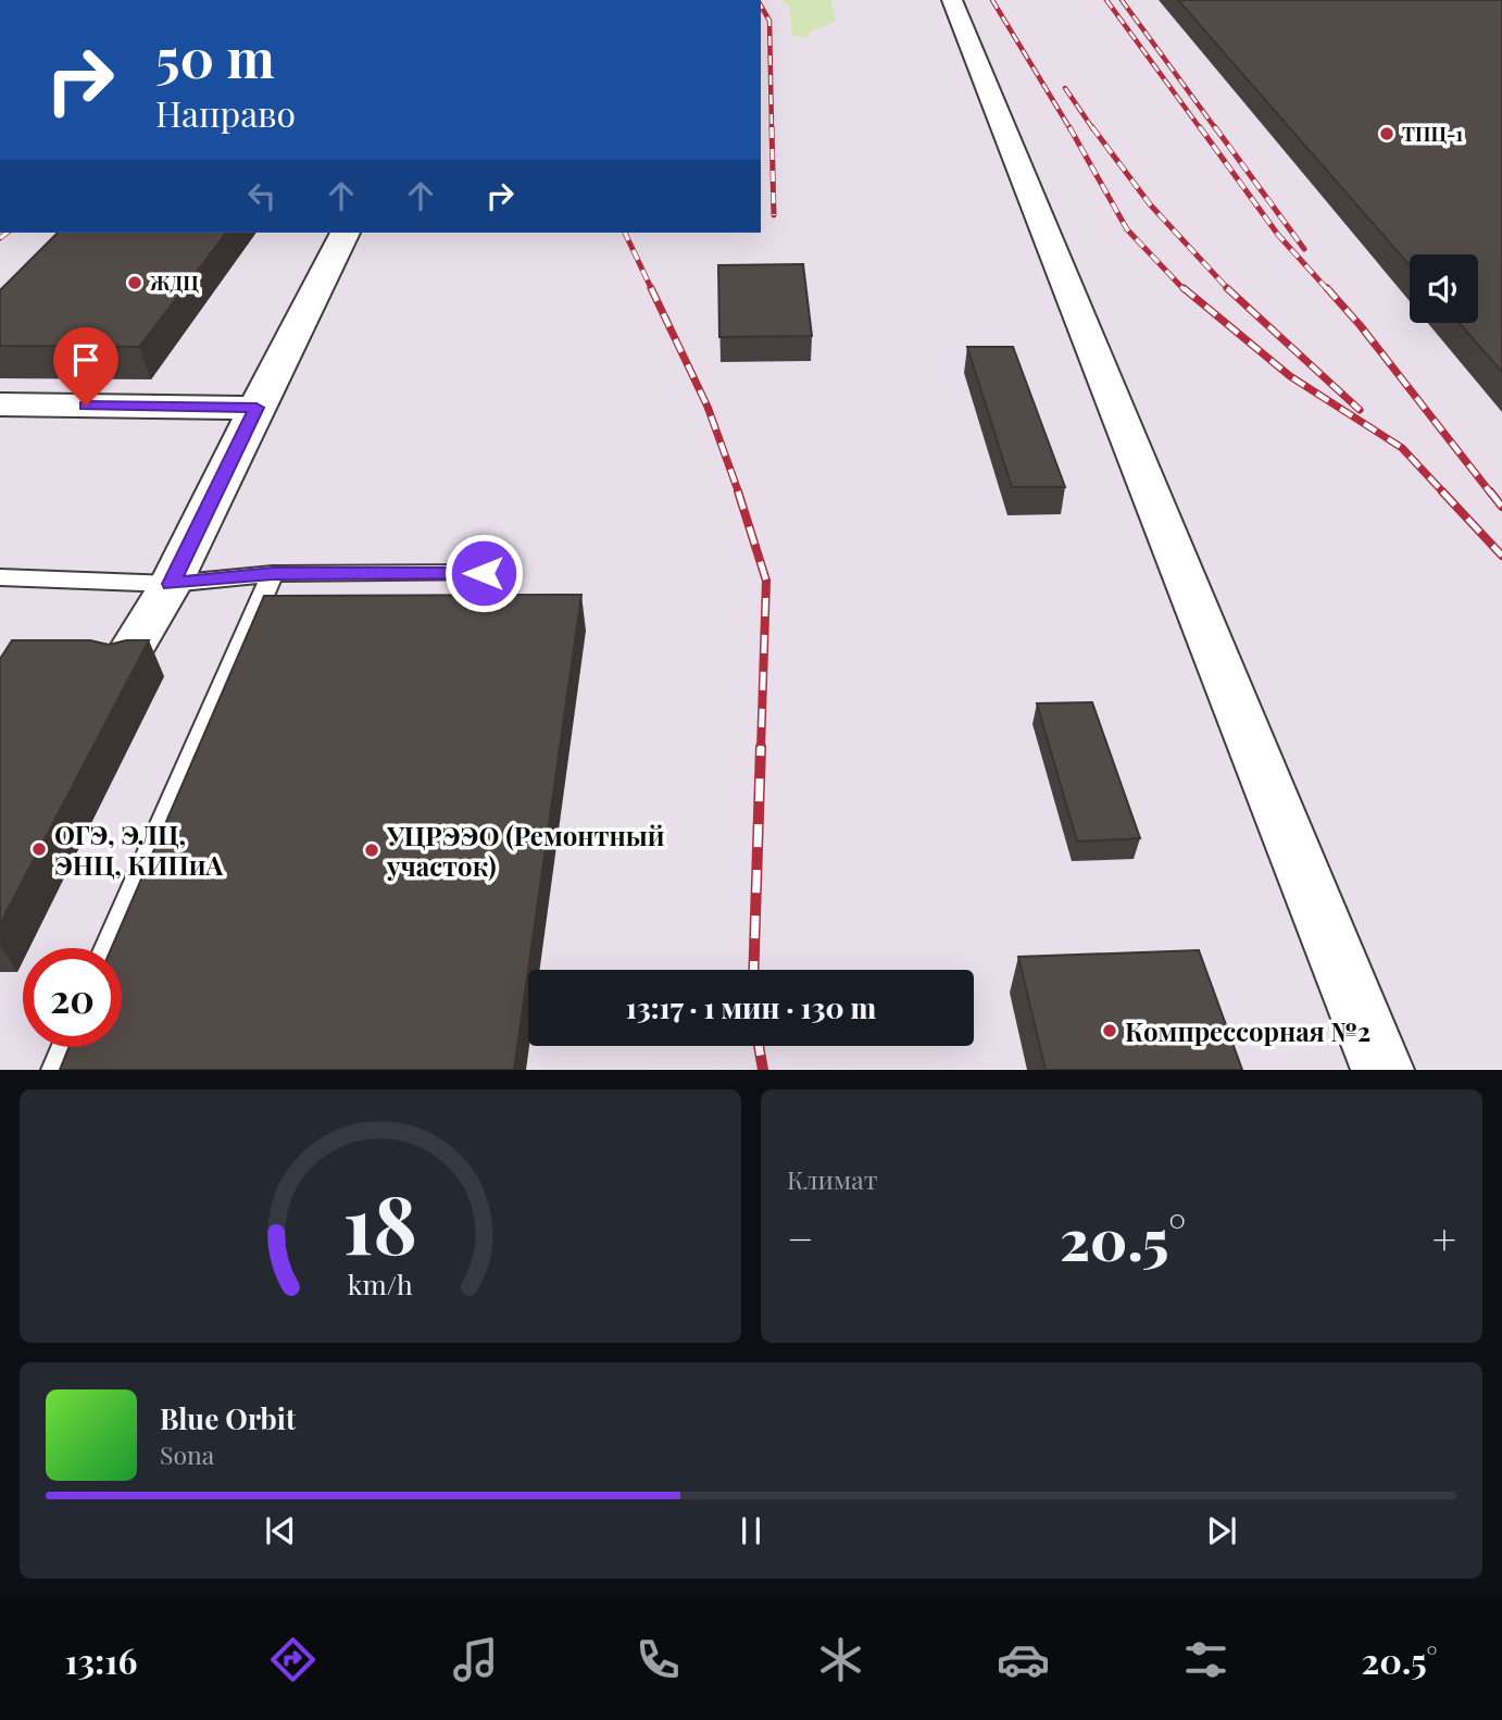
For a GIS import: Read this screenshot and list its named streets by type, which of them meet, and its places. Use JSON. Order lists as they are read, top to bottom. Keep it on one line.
{"places":["ТПЦ-1","ЖДЦ","ОГЭ, ЭЛЦ, ЭНЦ, КИПиА","УЦРЭЭО (Ремонтный участок)","Компрессорная №2"],"page":{"turn":["50 m","Направо"],"limit":"20","trip":"13:17 · 1 мин · 130 m","tile":"Климат","heat":["−","20.5°","+"],"song":["Blue Orbit","Sona"],"tabs":["13:16","20.5°"],"gauge":["18","km/h"]}}
